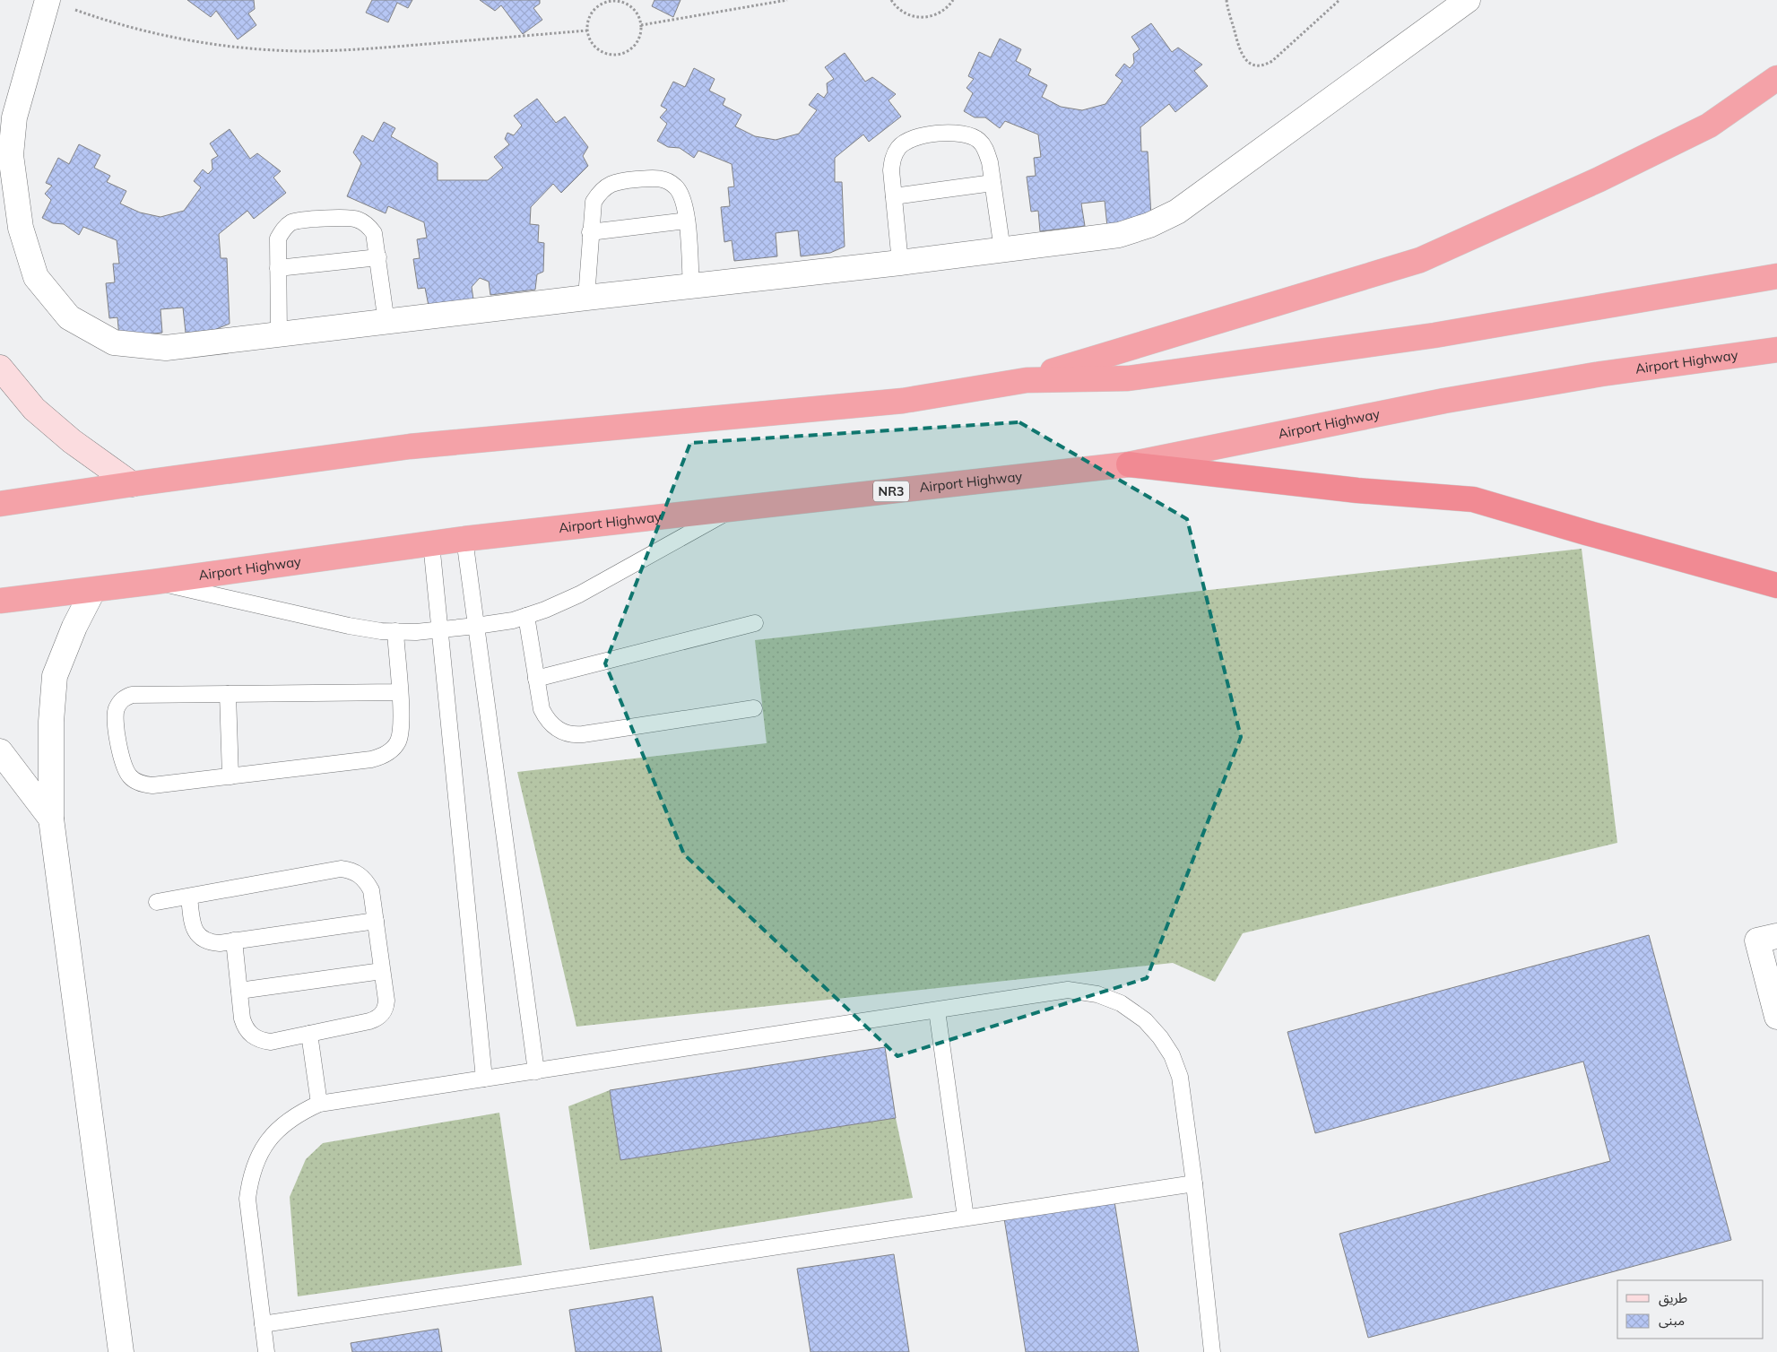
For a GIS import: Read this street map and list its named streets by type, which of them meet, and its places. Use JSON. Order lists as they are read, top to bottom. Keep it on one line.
{"streets":{"highway":["Airport Highway","NR3"]},"legend":["طريق","مبنى"]}
